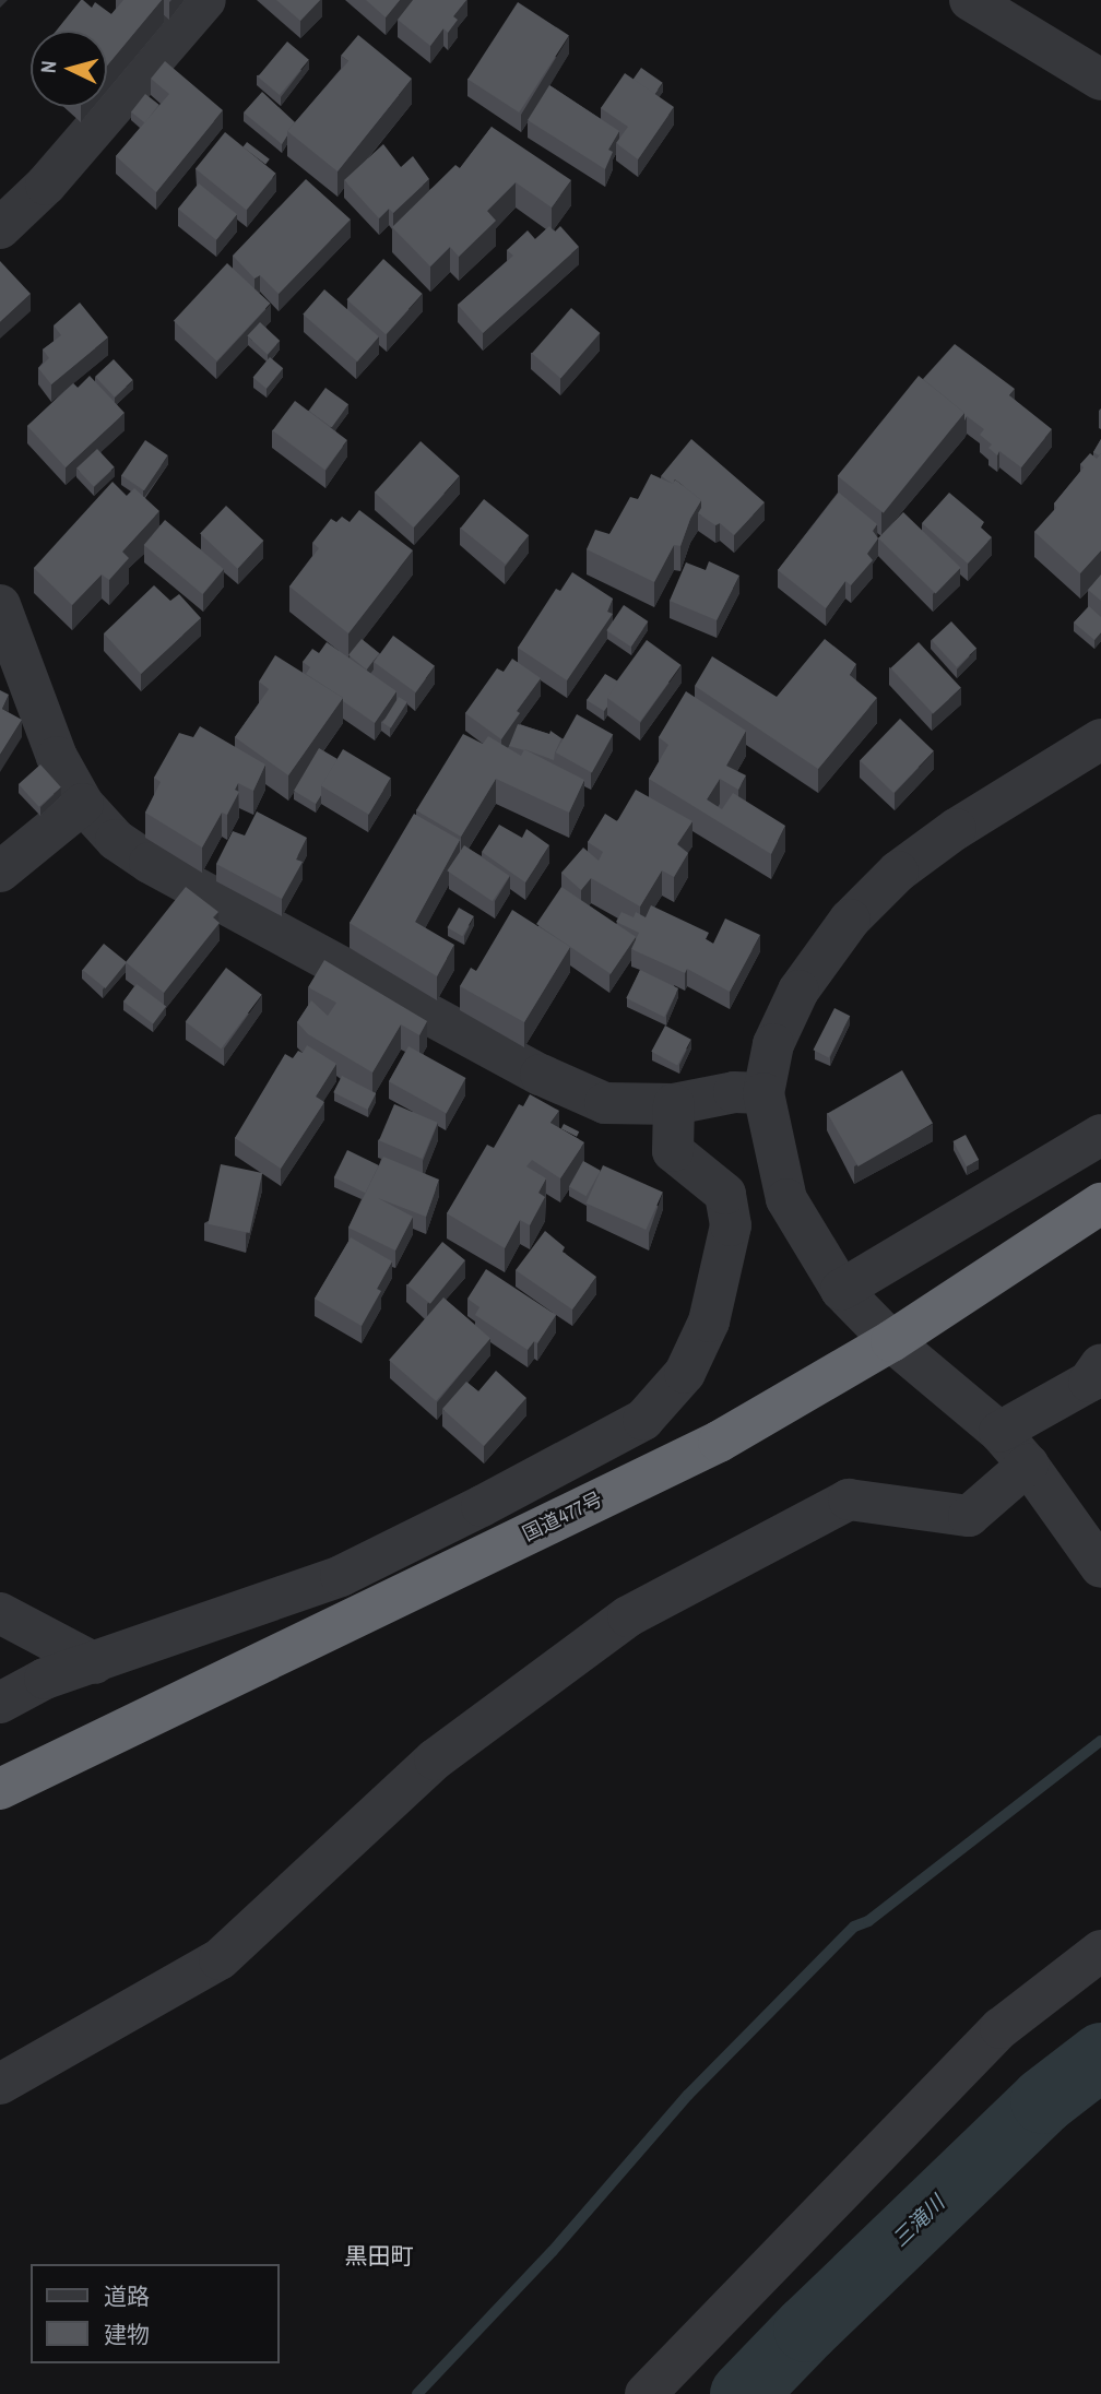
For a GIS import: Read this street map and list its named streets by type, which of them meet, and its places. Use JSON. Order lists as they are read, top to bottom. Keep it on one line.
{"streets":{"highway":["国道477号"]},"districts":["黒田町"],"water":["三滝川"],"legend":["道路","建物"],"north":"left"}
